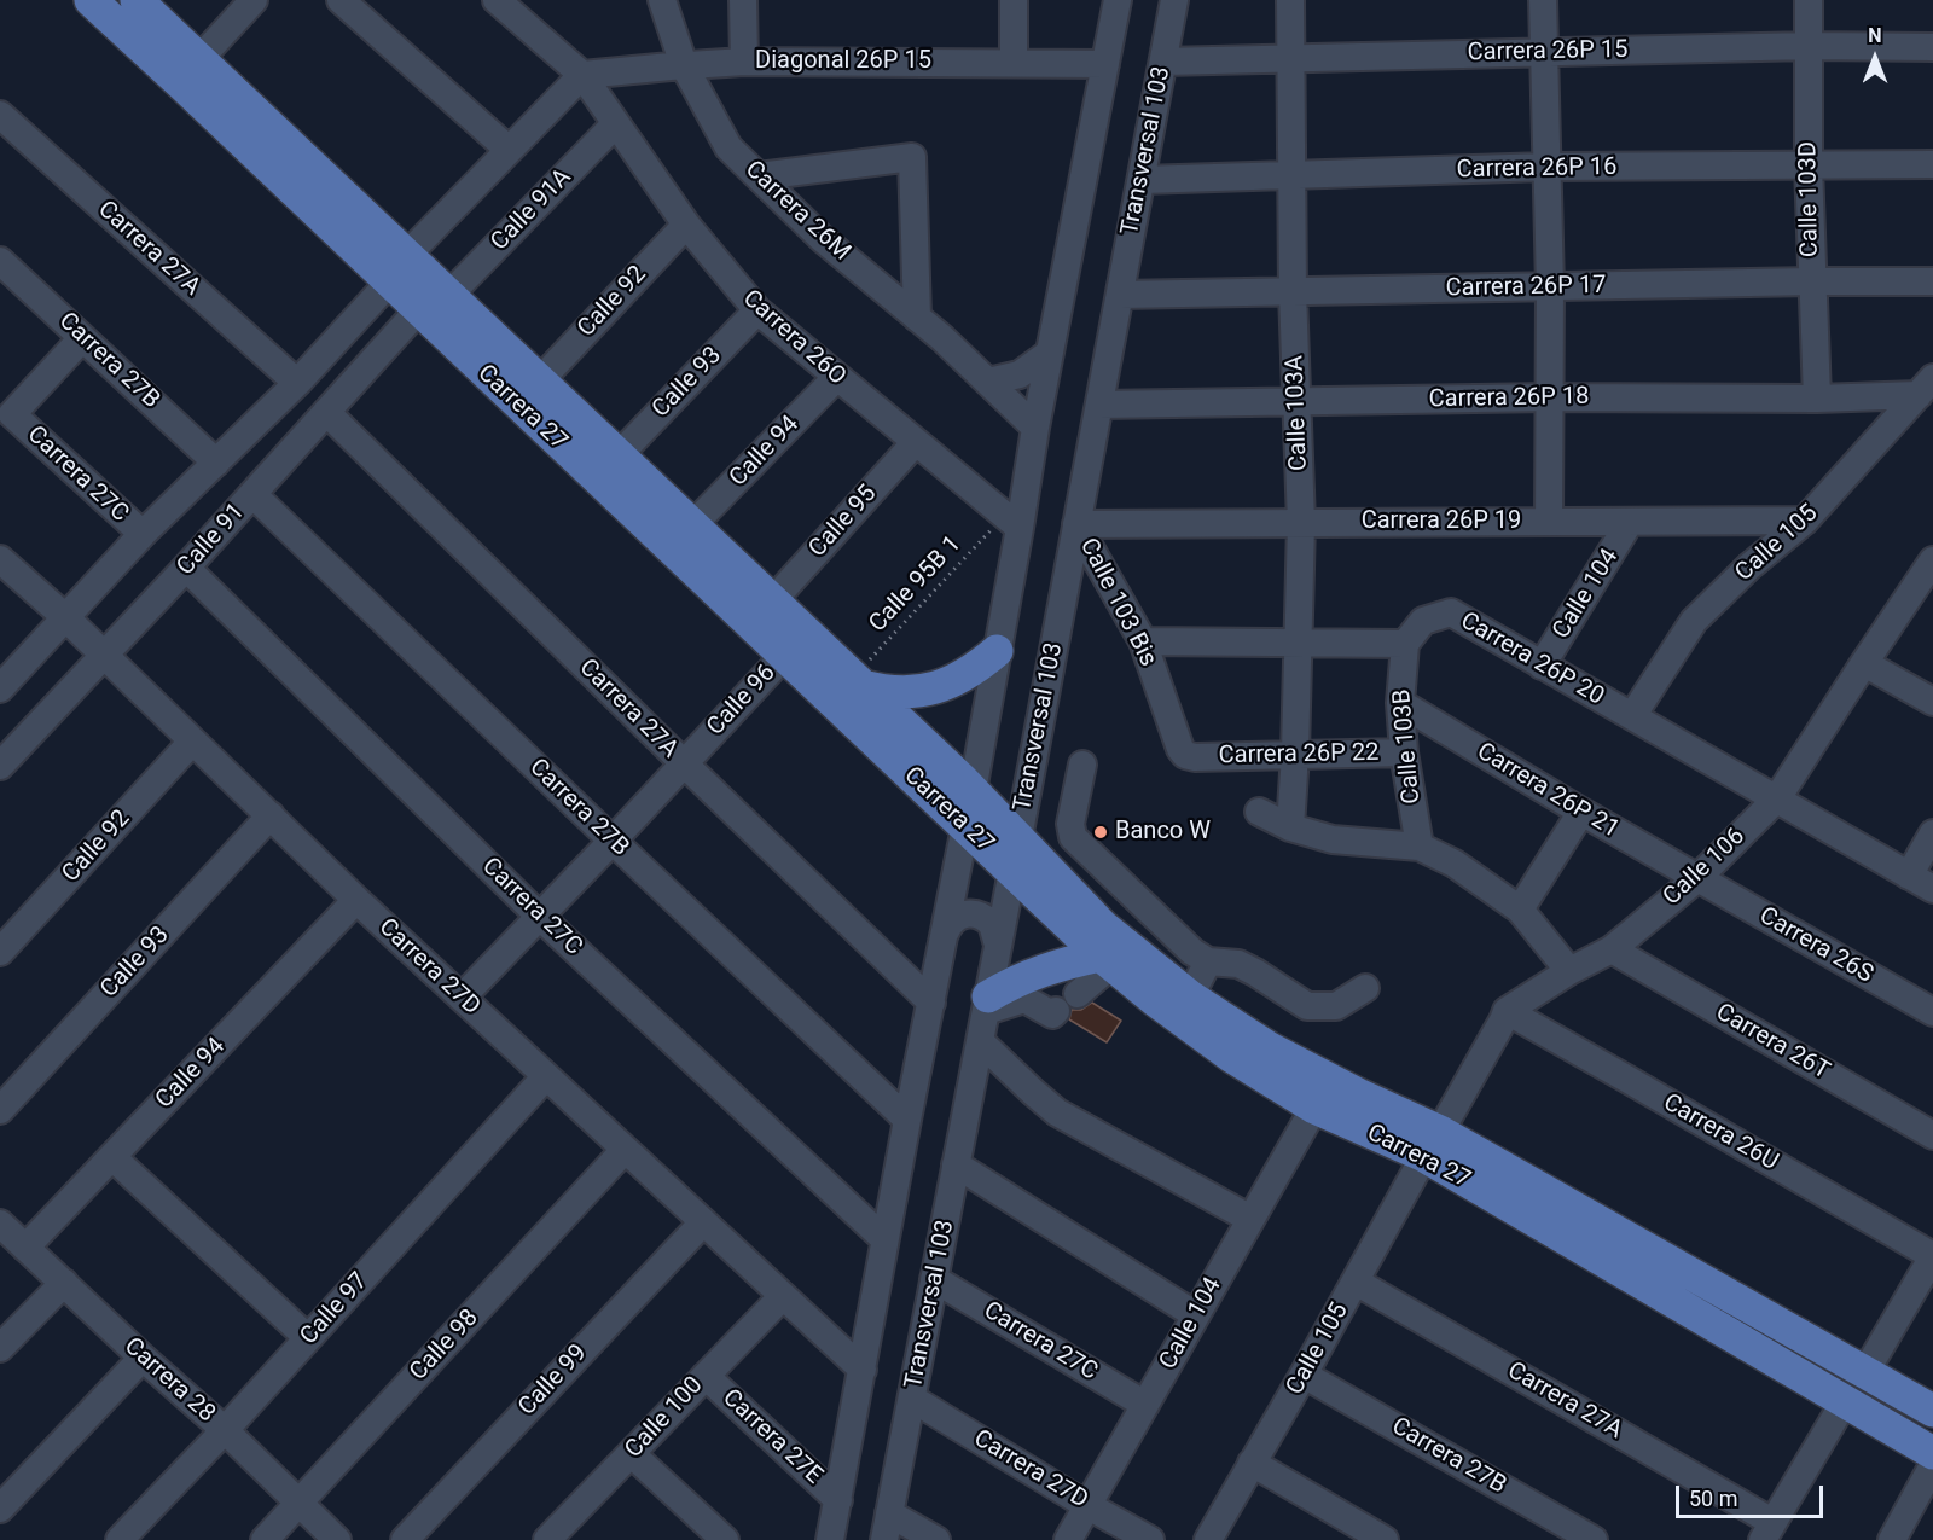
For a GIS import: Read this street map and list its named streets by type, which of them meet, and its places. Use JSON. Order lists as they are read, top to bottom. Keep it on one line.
{"streets":{"main road":["Carrera 27"],"street":["Carrera 26P 15","Diagonal 26P 15","Transversal 103","Carrera 26P 16","Calle 103D","Calle 91A","Carrera 26M","Carrera 27A","Carrera 26P 17","Calle 92","Carrera 26O","Carrera 27B","Calle 93","Carrera 26P 18","Calle 103A","Calle 94","Carrera 27C","Calle 95","Carrera 26P 19","Calle 91","Calle 105","Calle 104","Calle 103 Bis","Carrera 26P 20","Calle 96","Calle 103B","Carrera 26P 22","Carrera 26P 21","Calle 106","Carrera 26S","Carrera 27D","Carrera 26T","Carrera 26U","Calle 97","Calle 98","Carrera 28","Calle 99","Calle 100","Carrera 27E"],"path":["Calle 95B 1"]},"crossings":[["Carrera 26P 15","Transversal 103"],["Carrera 26P 15","Calle 103D"],["Carrera 26P 15","Calle 103A"],["Diagonal 26P 15","Carrera 26M"],["Diagonal 26P 15","Carrera 26O"],["Transversal 103","Carrera 26P 16"],["Transversal 103","Carrera 26P 17"],["Transversal 103","Carrera 26P 18"],["Transversal 103","Carrera 27"],["Transversal 103","Carrera 27C"],["Transversal 103","Carrera 26P 19"],["Transversal 103","Calle 103 Bis"],["Transversal 103","Carrera 27D"],["Carrera 26P 16","Calle 103D"],["Carrera 26P 16","Calle 103A"],["Calle 103D","Carrera 26P 17"],["Calle 103D","Carrera 26P 18"],["Calle 91A","Carrera 26O"],["Calle 91A","Carrera 27"],["Carrera 27A","Calle 91"],["Carrera 27A","Calle 105"],["Carrera 27A","Calle 96"],["Carrera 26P 17","Calle 103A"],["Calle 92","Carrera 26O"],["Calle 92","Carrera 27"],["Calle 92","Carrera 27D"],["Carrera 26O","Calle 93"],["Carrera 26O","Calle 94"],["Carrera 26O","Calle 95"],["Carrera 26O","Calle 95B 1"],["Carrera 27B","Carrera 27C"],["Carrera 27B","Calle 91"],["Carrera 27B","Calle 105"],["Carrera 27B","Calle 96"],["Calle 93","Carrera 27"],["Calle 93","Carrera 27D"],["Carrera 26P 18","Calle 103A"],["Carrera 26P 18","Calle 105"],["Carrera 27","Calle 94"],["Carrera 27","Calle 95"],["Carrera 27","Calle 91"],["Carrera 27","Calle 105"],["Carrera 27","Calle 95B 1"],["Carrera 27","Calle 104"],["Carrera 27","Calle 96"],["Calle 103A","Carrera 26P 19"],["Calle 103A","Carrera 26P 22"],["Calle 94","Carrera 27D"],["Calle 94","Carrera 28"],["Carrera 27C","Calle 91"],["Carrera 27C","Calle 104"],["Carrera 27C","Calle 96"],["Carrera 26P 19","Calle 105"],["Carrera 26P 19","Calle 104"],["Carrera 26P 19","Calle 103 Bis"],["Calle 91","Carrera 27D"],["Calle 105","Carrera 26P 20"],["Calle 104","Carrera 26P 20"],["Calle 104","Carrera 27D"],["Calle 103 Bis","Carrera 26P 22"],["Carrera 26P 20","Calle 103B"],["Carrera 26P 20","Calle 106"],["Calle 96","Carrera 27D"],["Calle 103B","Carrera 26P 22"],["Calle 103B","Carrera 26P 21"],["Carrera 26P 21","Calle 106"],["Carrera 26P 21","Carrera 26S"],["Calle 106","Carrera 26S"],["Calle 106","Carrera 26T"],["Calle 106","Carrera 26U"],["Carrera 27D","Calle 97"],["Carrera 27D","Calle 98"],["Carrera 27D","Calle 99"],["Carrera 27D","Calle 100"],["Calle 97","Carrera 28"],["Calle 98","Carrera 28"],["Calle 100","Carrera 27E"]],"places":["Banco W"],"scale_bar":"50 m","north":"top"}
